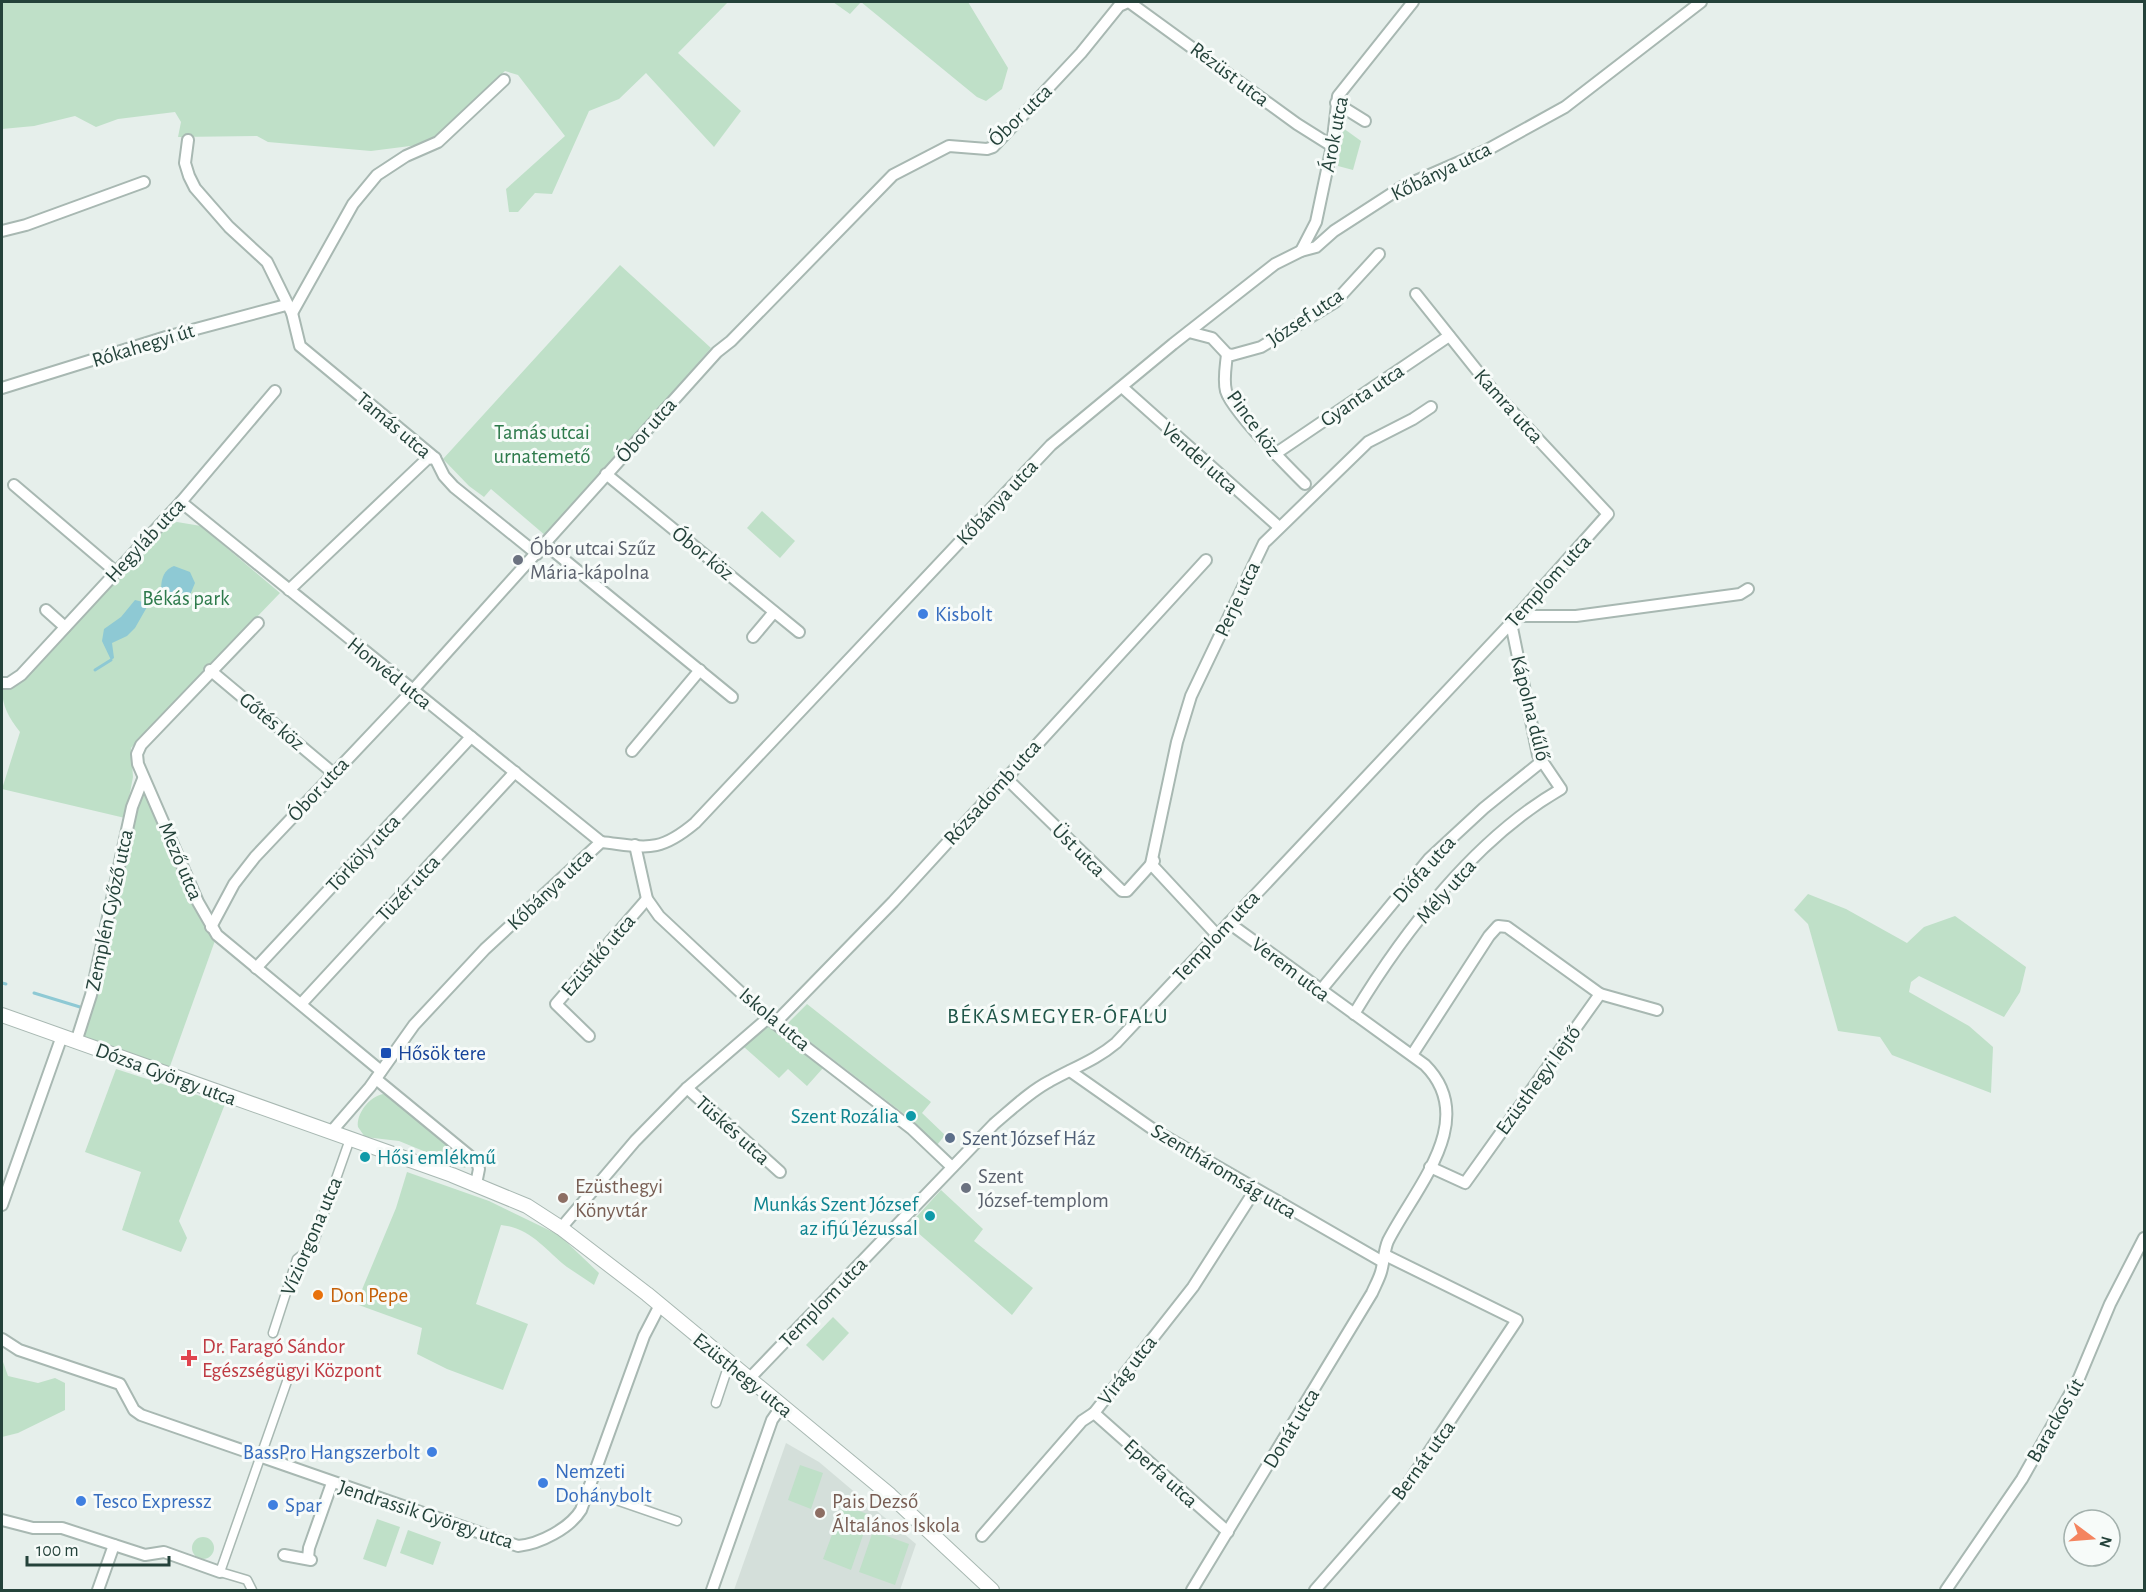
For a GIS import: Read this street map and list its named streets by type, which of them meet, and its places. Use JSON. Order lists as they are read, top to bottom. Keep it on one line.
{"streets":{"street":["Rézüst utca","Óbor utca","Árok utca","Kőbánya utca","József utca","Rókahegyi út","Gyanta utca","Kamra utca","Pince köz","Tamás utca","Vendel utca","Hegyláb utca","Óbor köz","Templom utca","Perje utca","Honvéd utca","Kápolna dűlő","Gőtés köz","Rózsadomb utca","Üst utca","Törköly utca","Mező utca","Diófa utca","Tüzér utca","Mély utca","Zemplén Győző utca","Ezüstkő utca","Verem utca","Iskola utca","Dózsa György utca","Ezüsthegyi lejtő","Tüskés utca","Szentháromság utca","Víziorgona utca","Virág utca","Ezüsthegy utca","Barackos út","Donát utca","Bernát utca","Eperfa utca","Jendrassik György utca"]},"crossings":[["Rézüst utca","Óbor utca"],["Rézüst utca","Árok utca"],["Óbor utca","Tamás utca"],["Óbor utca","Óbor köz"],["Óbor utca","Honvéd utca"],["Óbor utca","Gőtés köz"],["Óbor utca","Mező utca"],["Árok utca","Kőbánya utca"],["Kőbánya utca","Vendel utca"],["Kőbánya utca","Honvéd utca"],["Kőbánya utca","Mező utca"],["Kőbánya utca","Iskola utca"],["József utca","Pince köz"],["Rókahegyi út","Tamás utca"],["Gyanta utca","Kamra utca"],["Gyanta utca","Pince köz"],["Kamra utca","Templom utca"],["Vendel utca","Perje utca"],["Hegyláb utca","Honvéd utca"],["Templom utca","Kápolna dűlő"],["Templom utca","Verem utca"],["Templom utca","Iskola utca"],["Templom utca","Szentháromság utca"],["Templom utca","Ezüsthegy utca"],["Perje utca","Üst utca"],["Honvéd utca","Törköly utca"],["Honvéd utca","Tüzér utca"],["Kápolna dűlő","Diófa utca"],["Kápolna dűlő","Mély utca"],["Gőtés köz","Mező utca"],["Rózsadomb utca","Üst utca"],["Rózsadomb utca","Iskola utca"],["Rózsadomb utca","Tüskés utca"],["Rózsadomb utca","Ezüsthegy utca"],["Törköly utca","Mező utca"],["Mező utca","Tüzér utca"],["Mező utca","Zemplén Győző utca"],["Diófa utca","Verem utca"],["Mély utca","Verem utca"],["Mély utca","Donát utca"],["Zemplén Győző utca","Dózsa György utca"],["Ezüstkő utca","Iskola utca"],["Verem utca","Donát utca"],["Dózsa György utca","Ezüsthegy utca"],["Ezüsthegyi lejtő","Donát utca"],["Szentháromság utca","Virág utca"],["Szentháromság utca","Donát utca"],["Szentháromság utca","Bernát utca"],["Víziorgona utca","Ezüsthegy utca"],["Virág utca","Eperfa utca"],["Ezüsthegy utca","Jendrassik György utca"],["Donát utca","Eperfa utca"]],"districts":["BÉKÁSMEGYER-ÓFALU"],"parks":["Tamás utcai urnatemető","Békás park"],"places":{"other":["Óbor utcai Szűz Mária-kápolna","Kisbolt","Szent Rozália","Szent József Ház","Hősi emlékmű","Szent József-templom","Ezüsthegyi Könyvtár","Munkás Szent József az ifjú Jézussal","Don Pepe","BassPro Hangszerbolt","Nemzeti Dohánybolt","Tesco Expressz","Spar","Pais Dezső Általános Iskola"],"transit":["Hősök tere"],"health":["Dr. Faragó Sándor Egészségügyi Központ"]},"scale_bar":"100 m","north":"right"}
